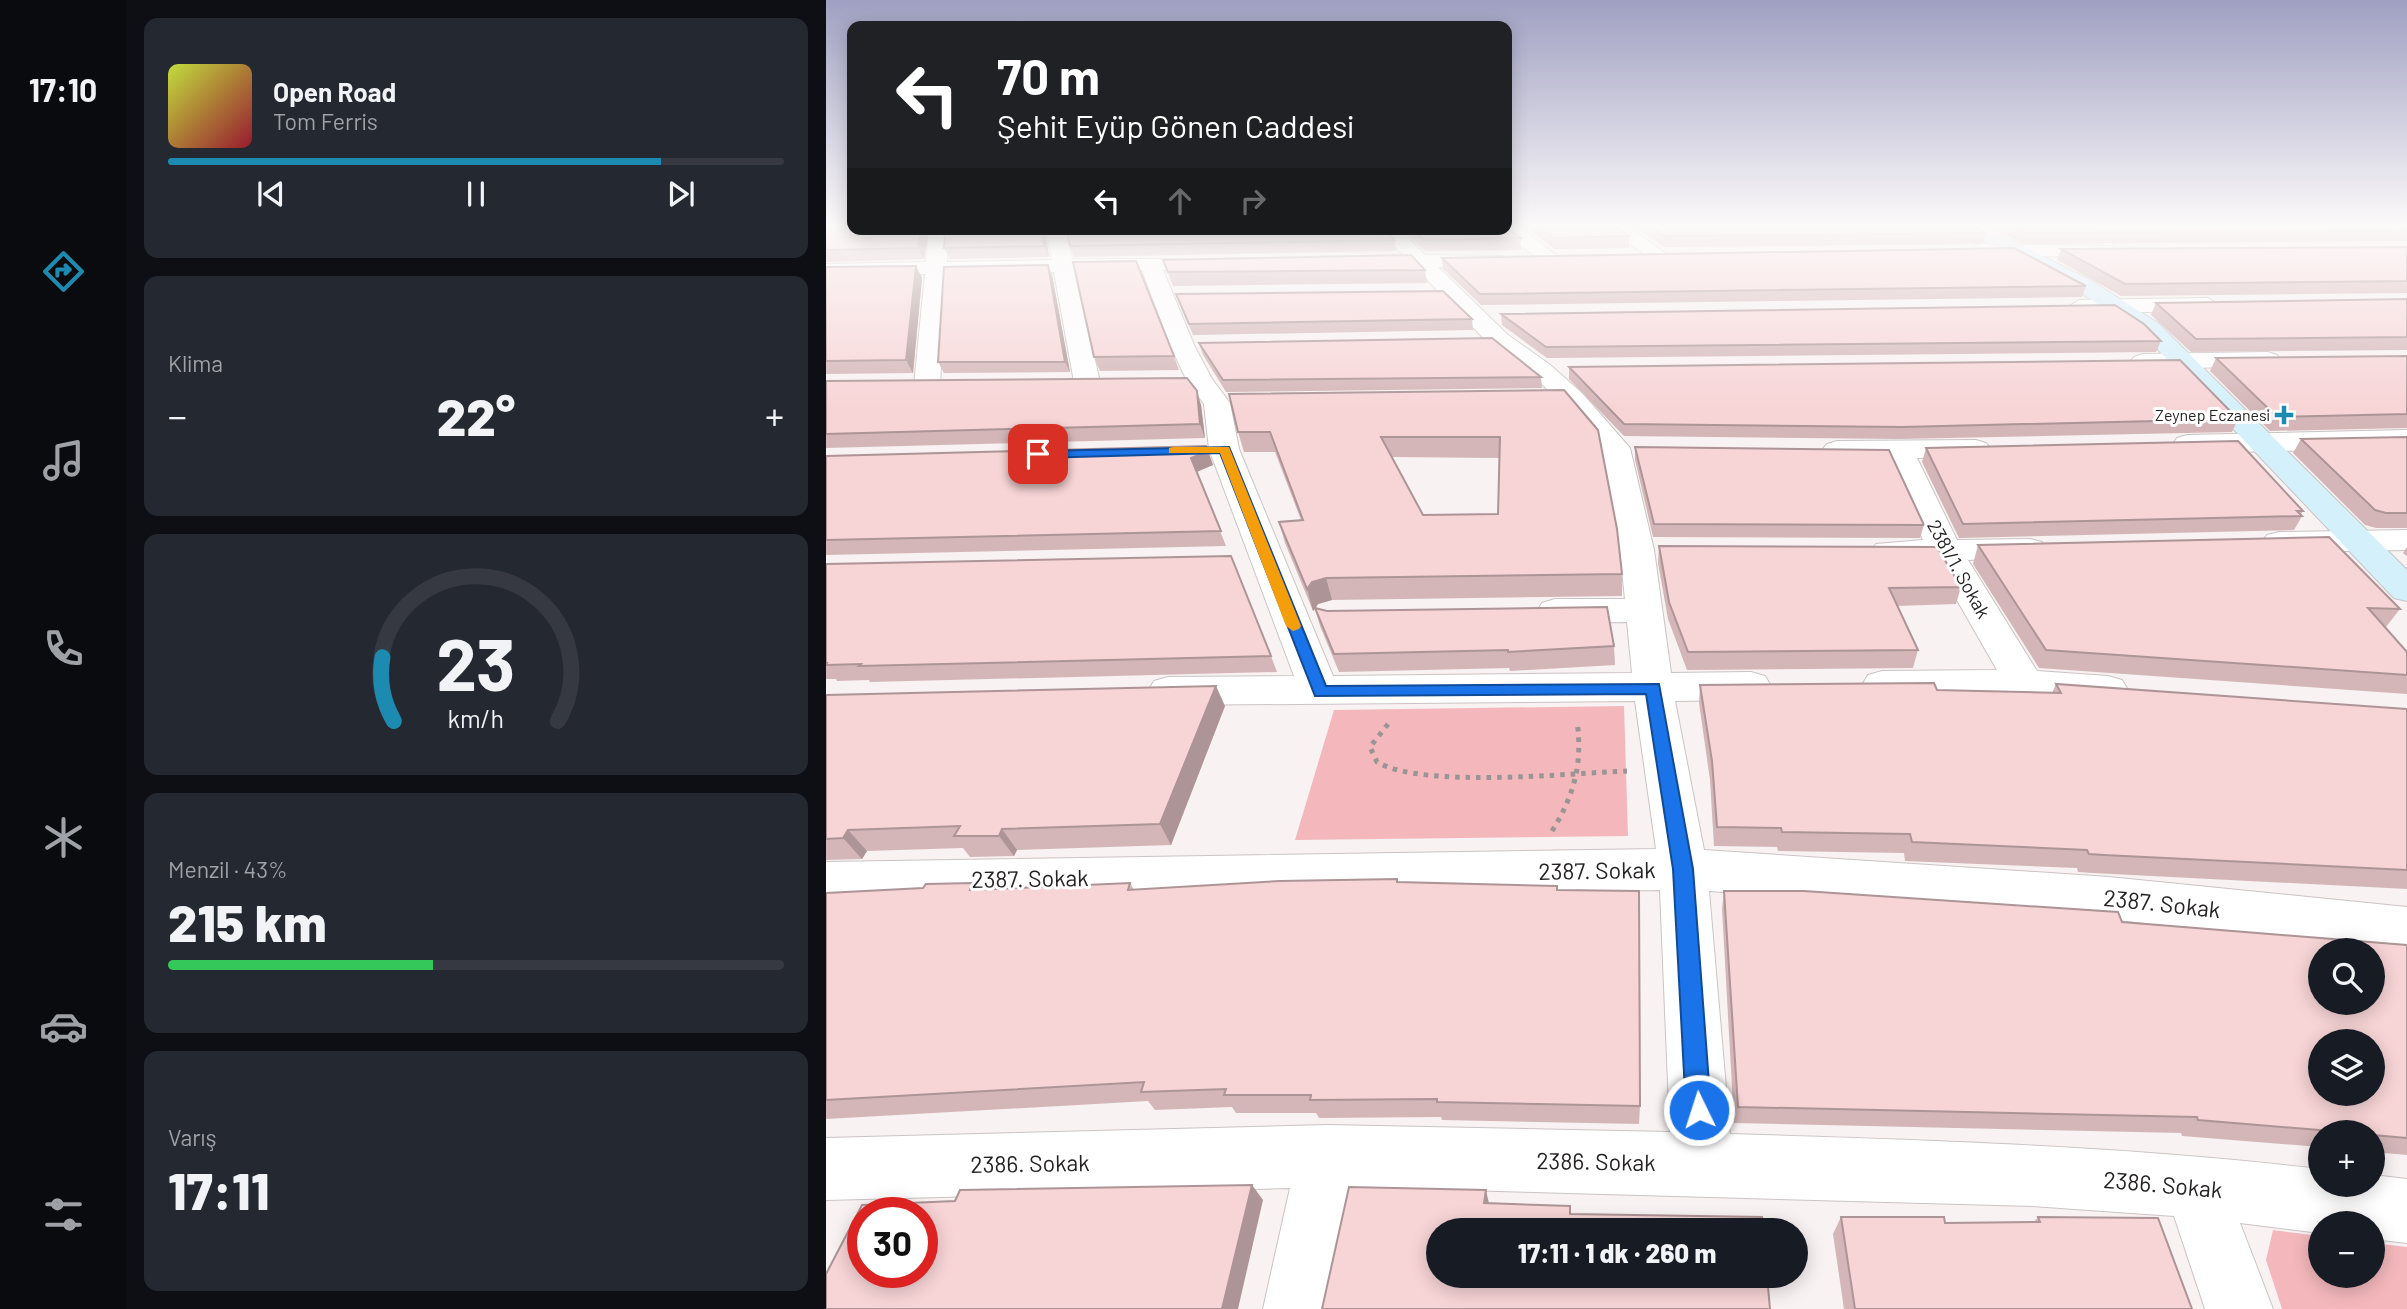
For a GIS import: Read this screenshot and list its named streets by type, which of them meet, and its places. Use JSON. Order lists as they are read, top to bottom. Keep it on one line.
{"streets":{"street":["2381/1. Sokak","2387. Sokak","2386. Sokak"]},"places":{"health":["Zeynep Eczanesi"]},"page":{"tabs":"17:10","turn":["70 m","Şehit Eyüp Gönen Caddesi"],"song":["Open Road","Tom Ferris"],"tile":["Klima",["Menzil · 43%","215 km"],["Varış","17:11"]],"heat":["−","22°","+"],"map_buttons":["+","−"],"limit":"30","trip":"17:11 · 1 dk · 260 m","gauge":["23","km/h"]}}
